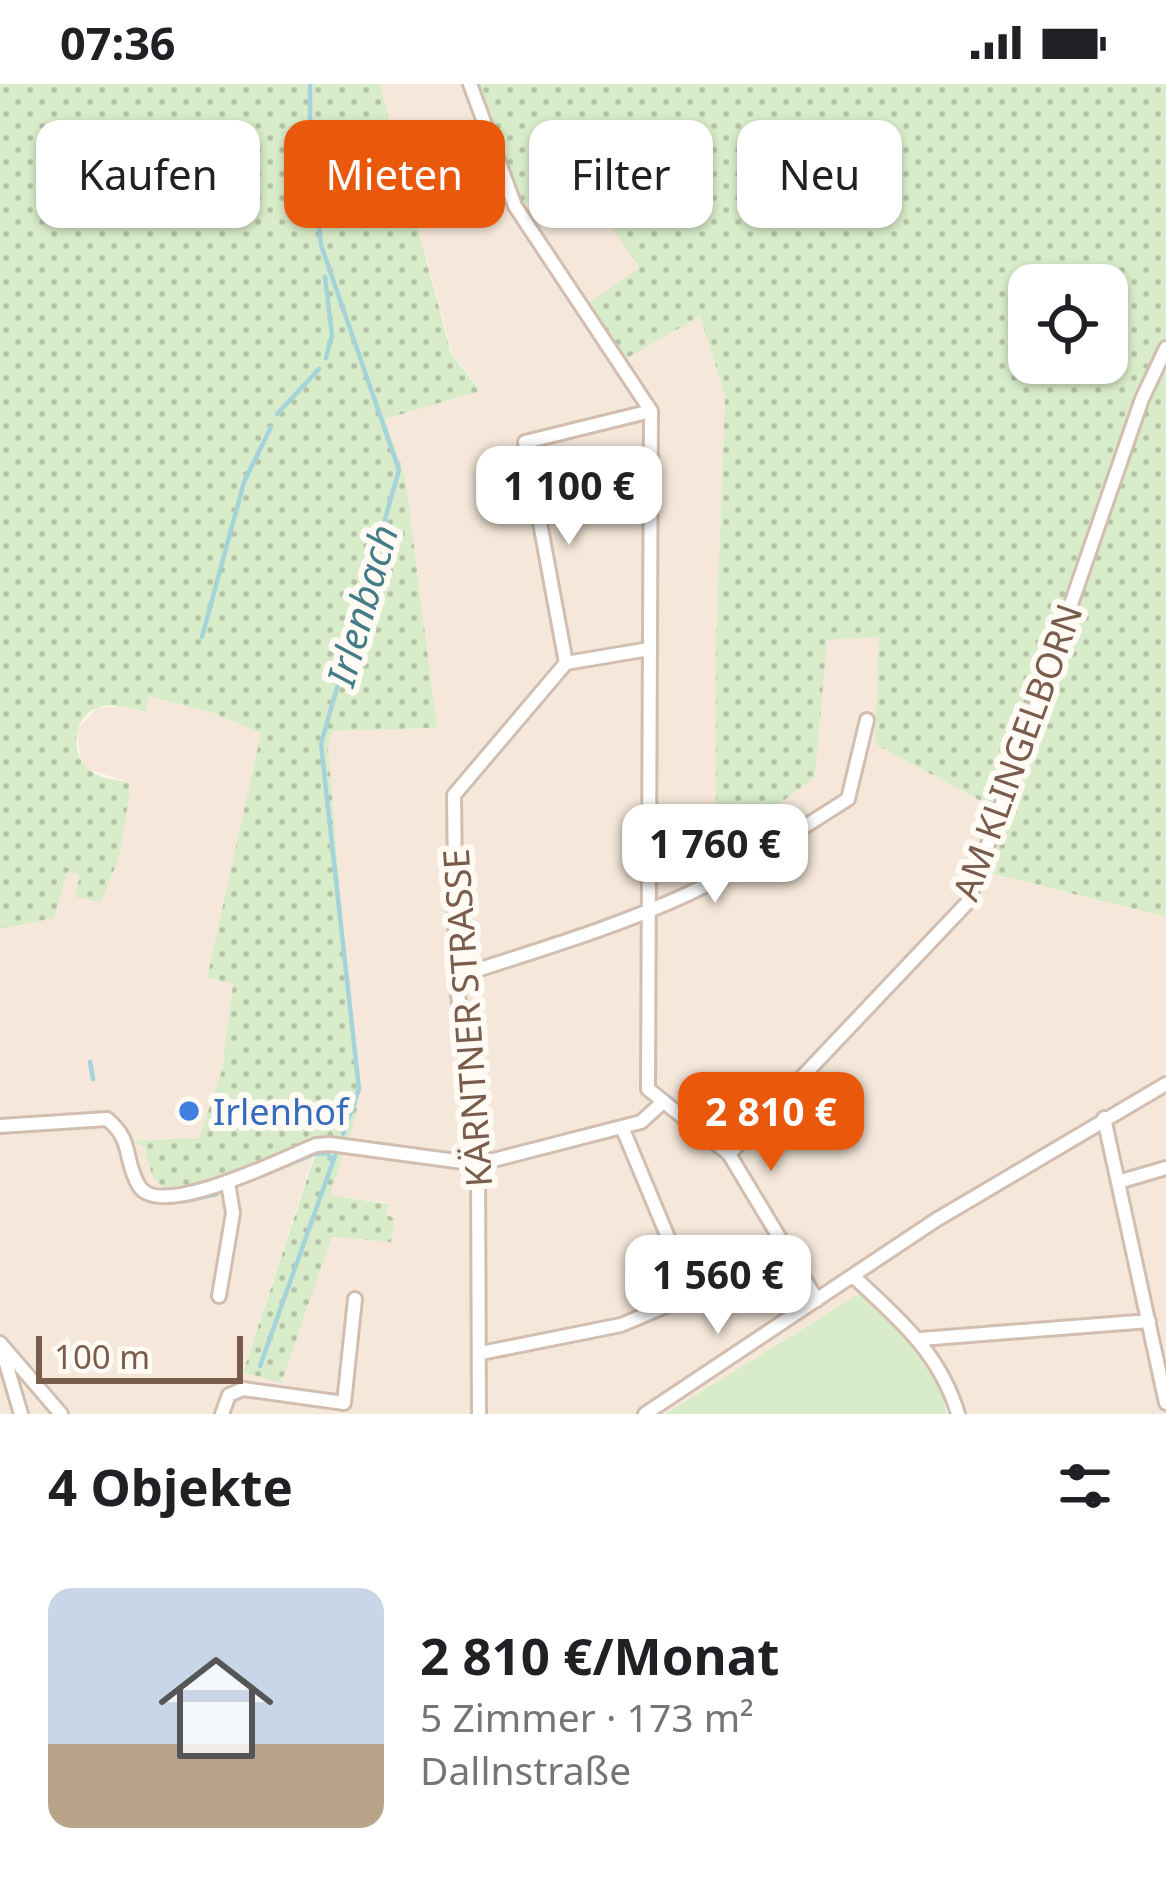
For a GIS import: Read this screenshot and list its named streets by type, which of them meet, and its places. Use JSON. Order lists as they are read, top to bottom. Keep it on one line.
{"streets":{"street":["AM KLINGELBORN","KÄRNTNER STRASSE"]},"water":["Irlenbach"],"places":["Irlenhof"],"scale_bar":"100 m","page":{"status":"07:36","chip":["Kaufen","Mieten","Filter","Neu"],"price":["1 100 €","1 760 €","2 810 €","1 560 €"],"scale":"100 m","heading":"4 Objekte","list":[{"name":"2 810 €/Monat","note":"5 Zimmer · 173 m² · Dallnstraße"}]}}
